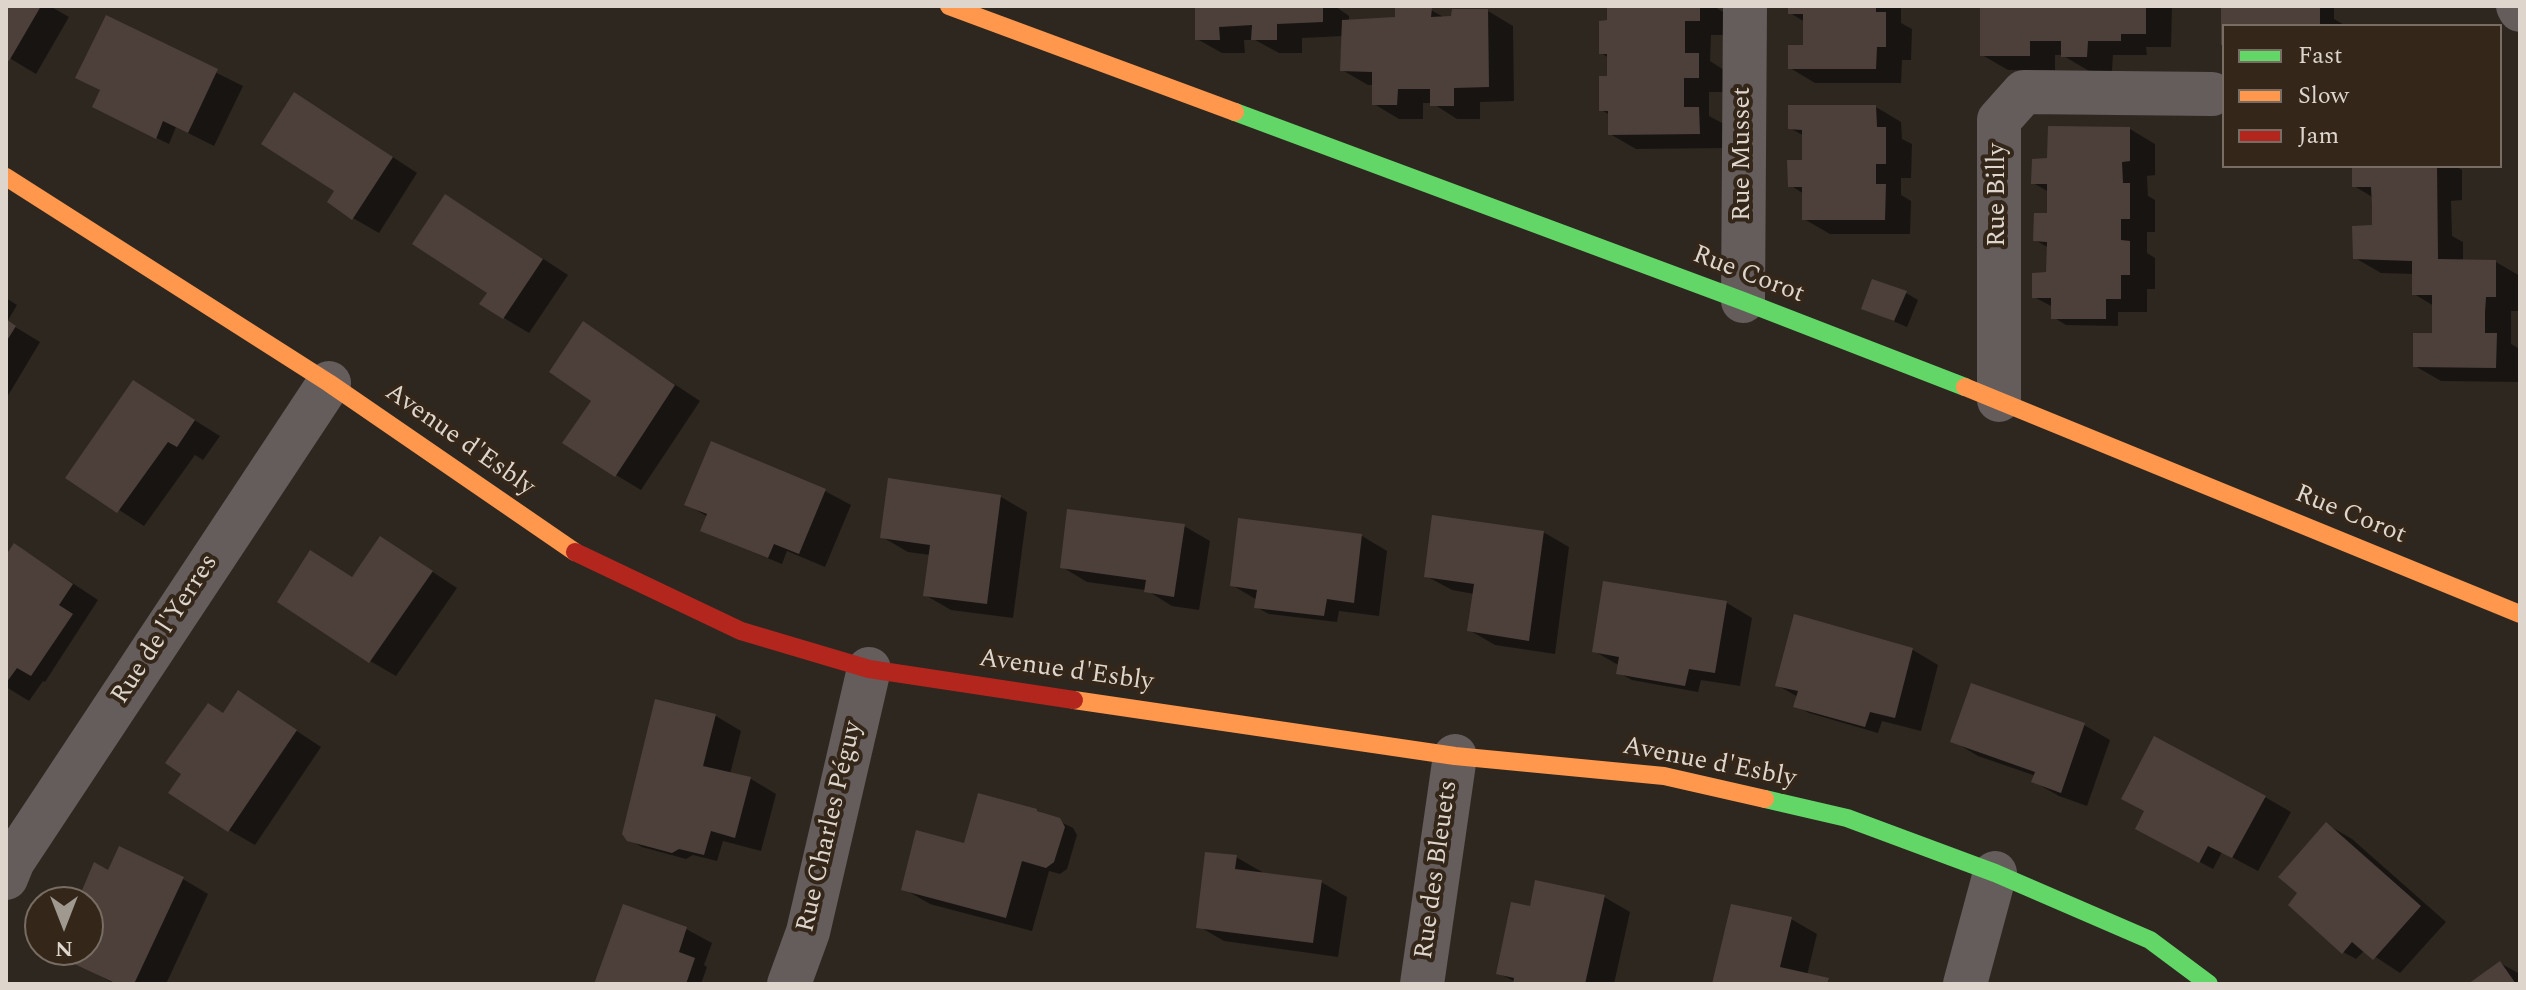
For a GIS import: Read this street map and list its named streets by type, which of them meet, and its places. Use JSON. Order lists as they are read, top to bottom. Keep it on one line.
{"streets":{"street":["Rue Musset","Rue Billy","Rue Corot","Avenue d'Esbly","Rue de l'Yerres","Rue Charles Péguy","Rue des Bleuets"]},"crossings":[["Rue Musset","Rue Corot"],["Rue Billy","Rue Corot"],["Avenue d'Esbly","Rue de l'Yerres"],["Avenue d'Esbly","Rue Charles Péguy"],["Avenue d'Esbly","Rue des Bleuets"]],"legend":["Fast","Slow","Jam"],"north":"bottom"}
